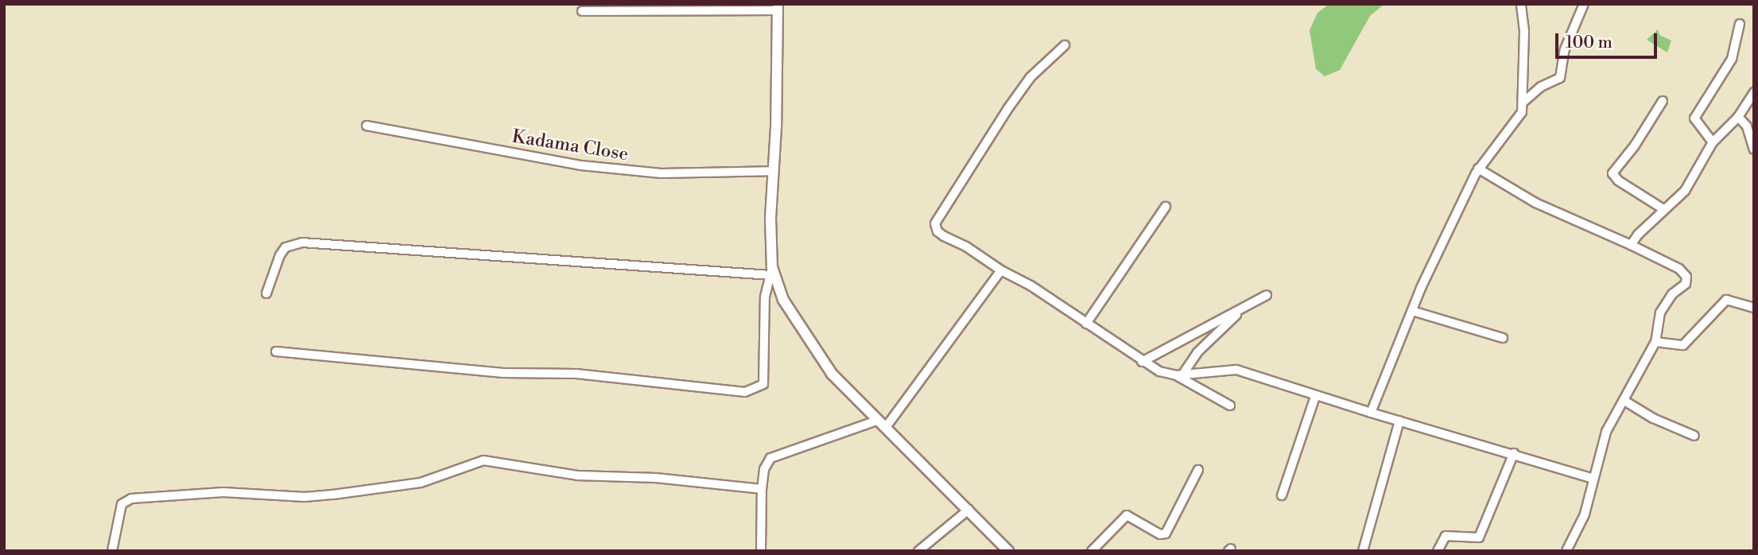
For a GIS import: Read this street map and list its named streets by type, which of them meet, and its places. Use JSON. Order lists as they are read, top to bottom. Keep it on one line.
{"streets":{"street":["Kadama Close"]},"scale_bar":"100 m"}
